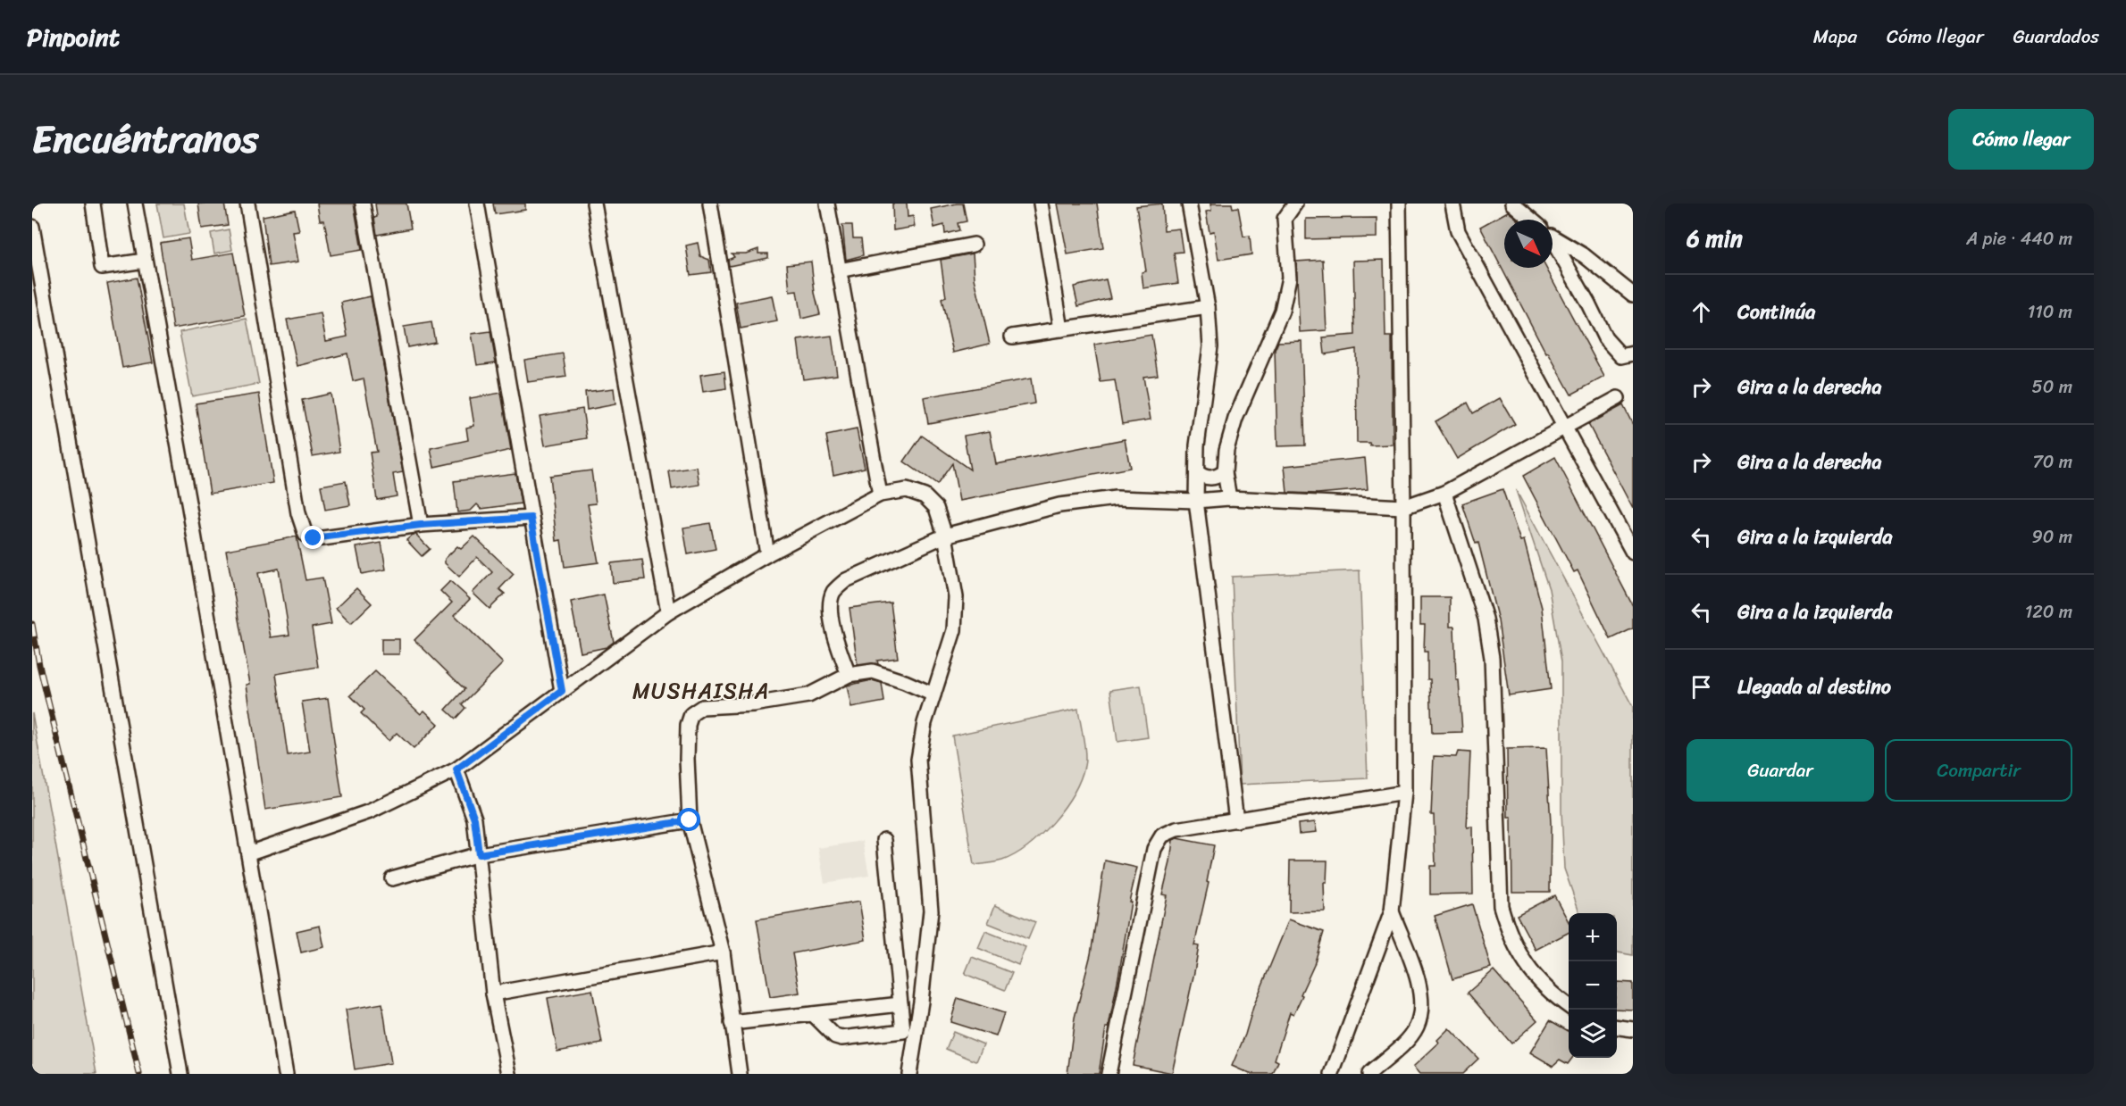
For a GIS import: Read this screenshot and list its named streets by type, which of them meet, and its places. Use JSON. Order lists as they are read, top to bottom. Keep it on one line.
{"districts":["MUSHAISHA"],"north":"bottom right","page":{"header":"Pinpoint","nav":["Mapa","Cómo llegar","Guardados"],"title":"Encuéntranos","buttons":["Cómo llegar",["Guardar","Compartir"]],"heading":["6 min","A pie · 440 m"],"list":[["Continúa","110 m"],["Gira a la derecha","50 m"],["Gira a la derecha","70 m"],["Gira a la izquierda","90 m"],["Gira a la izquierda","120 m"],"Llegada al destino"],"map_buttons":["+","−"]}}
